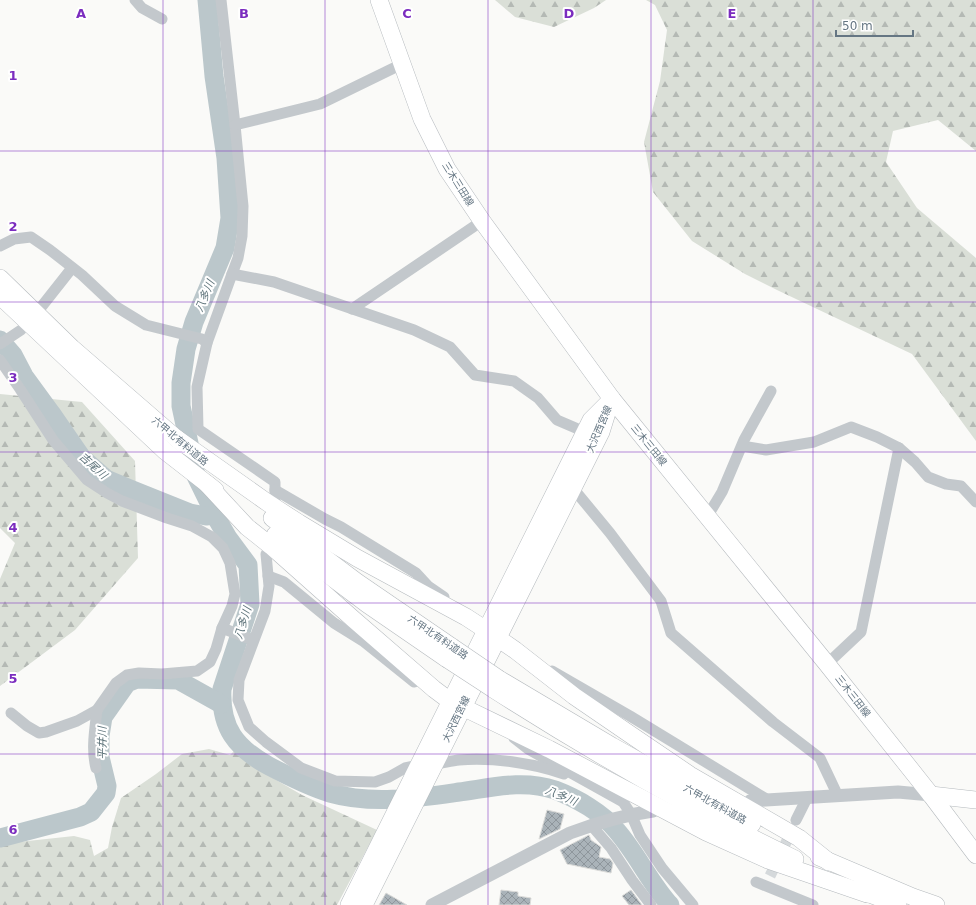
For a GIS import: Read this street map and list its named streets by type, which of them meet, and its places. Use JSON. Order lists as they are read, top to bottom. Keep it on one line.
{"streets":{"main road":["三木三田線","大沢西宮線","六甲北有料道路"]},"crossings":[["三木三田線","大沢西宮線"]],"water":["八多川","吉尾川","平井川"],"scale_bar":"50 m","grid":{"columns":["A","B","C","D","E"],"rows":["1","2","3","4","5","6"]}}
